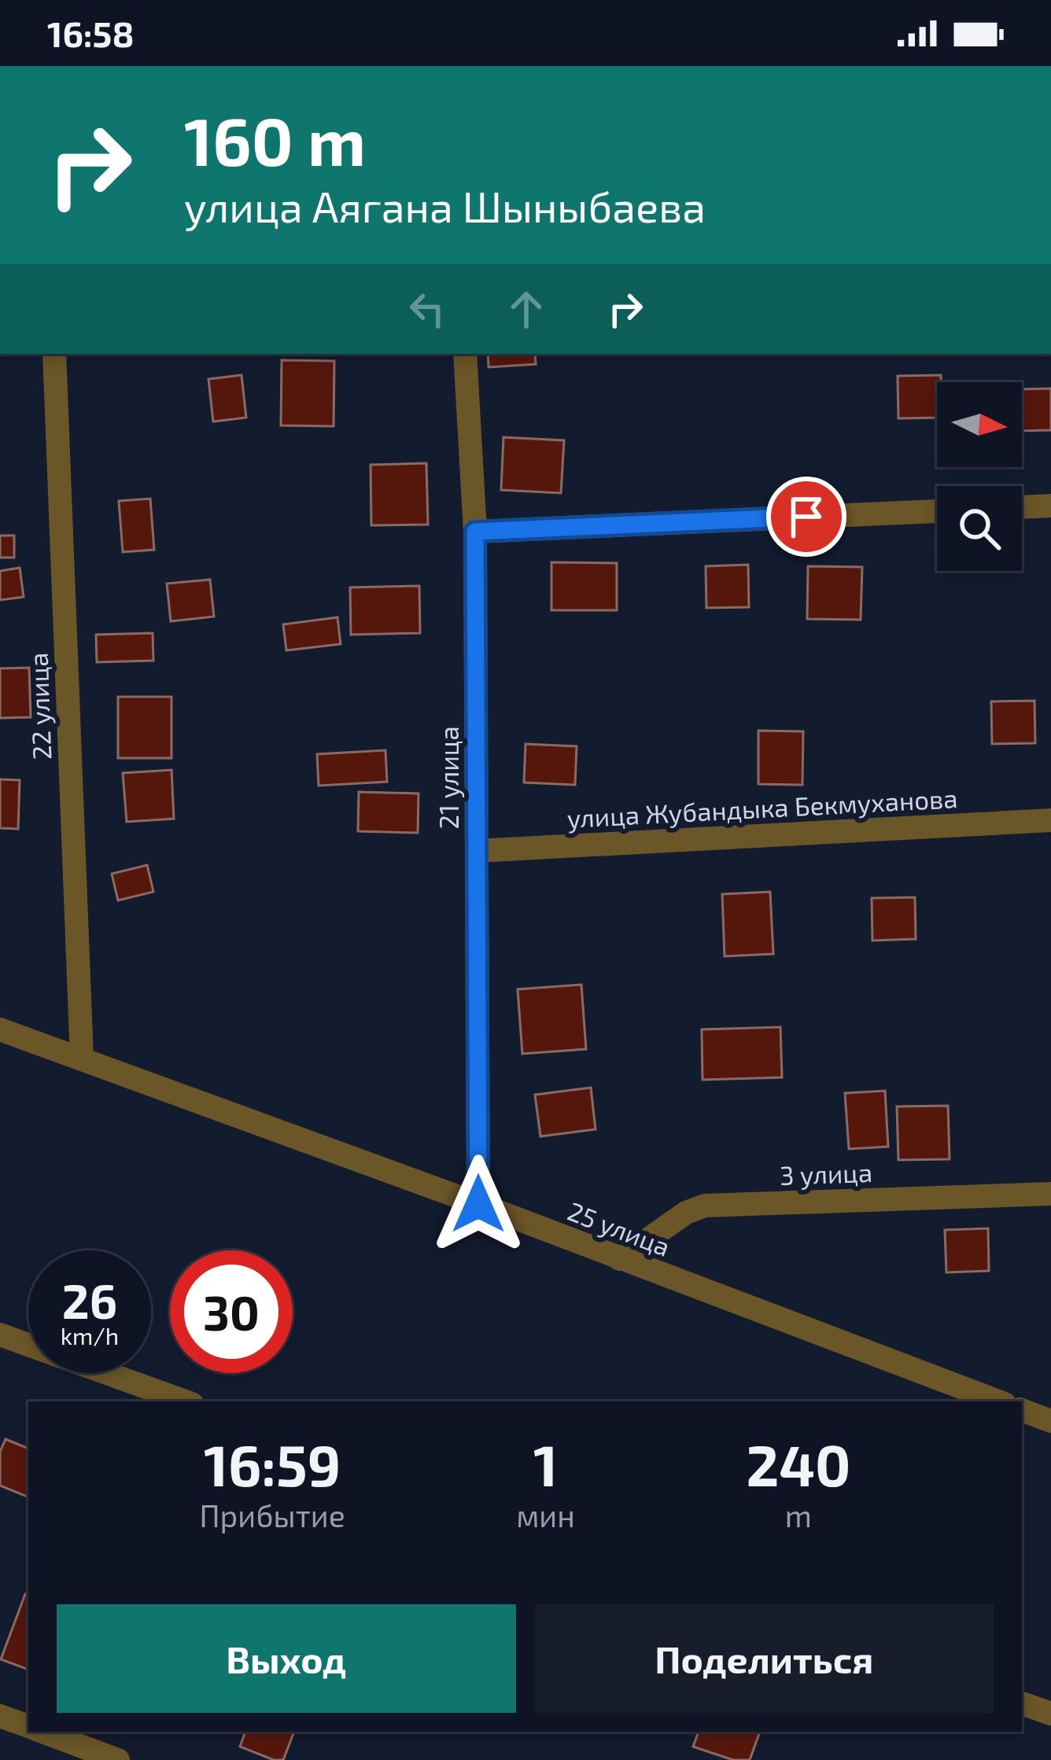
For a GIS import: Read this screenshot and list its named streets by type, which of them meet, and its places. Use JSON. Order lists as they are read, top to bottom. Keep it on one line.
{"streets":{"street":["22 улица","21 улица","улица Жубандыка Бекмуханова","3 улица","25 улица"]},"crossings":[["22 улица","25 улица"],["21 улица","улица Жубандыка Бекмуханова"],["21 улица","25 улица"],["3 улица","25 улица"]],"north":"right","page":{"status":"16:58","turn":["160 m","улица Аягана Шыныбаева"],"speed":"26 km/h","limit":"30","eta":["16:59","Прибытие","1","мин","240","m"],"buttons":["Выход","Поделиться"]}}
